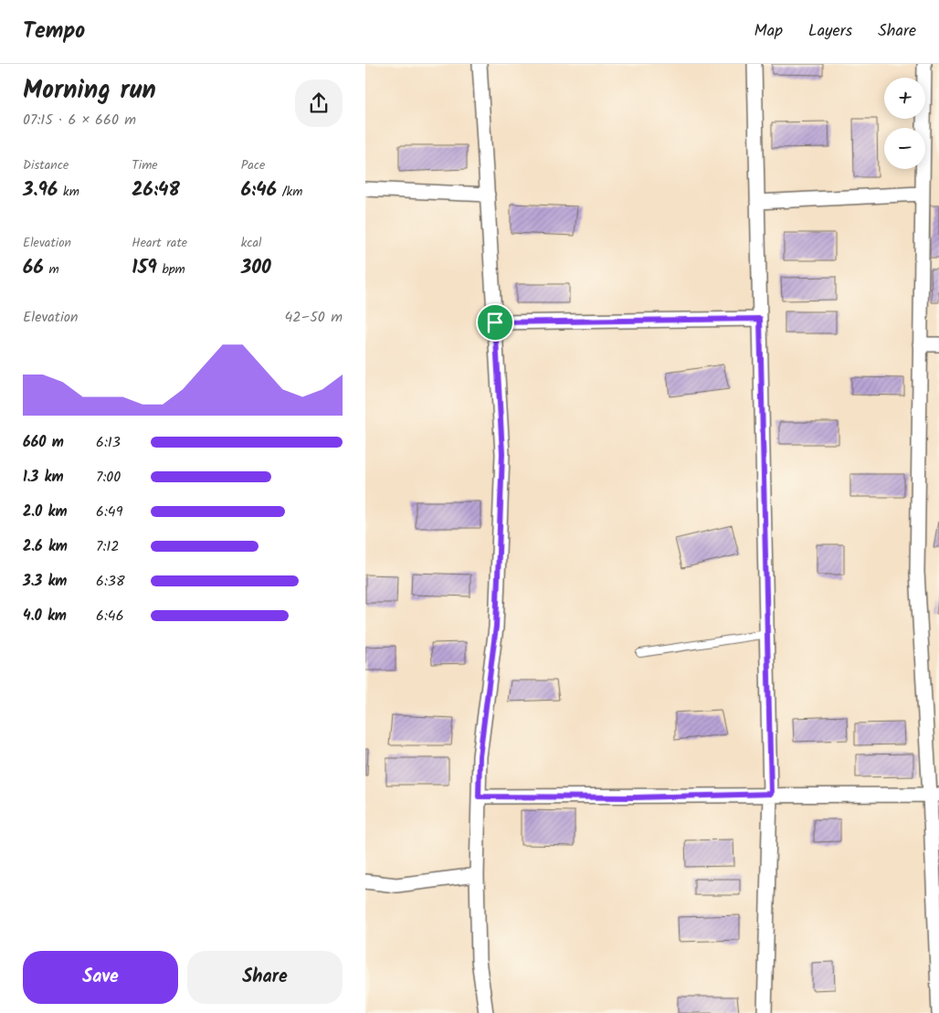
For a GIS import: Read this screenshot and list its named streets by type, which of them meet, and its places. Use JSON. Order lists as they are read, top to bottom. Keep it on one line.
{"page":{"header":"Tempo","nav":["Map","Layers","Share"],"heading":["Morning run","07:15 · 6 × 660 m"],"map_buttons":["+","−"],"stats":[["Distance","3.96 km"],["Time","26:48"],["Pace","6:46 /km"],["Elevation","66 m"],["Heart rate","159 bpm"],["kcal","300"]],"chart":["Elevation","42–50 m"],"list":[{"name":"660 m","note":"6:13"},{"name":"1.3 km","note":"7:00"},{"name":"2.0 km","note":"6:49"},{"name":"2.6 km","note":"7:12"},{"name":"3.3 km","note":"6:38"},{"name":"4.0 km","note":"6:46"}],"buttons":["Save","Share"]}}
